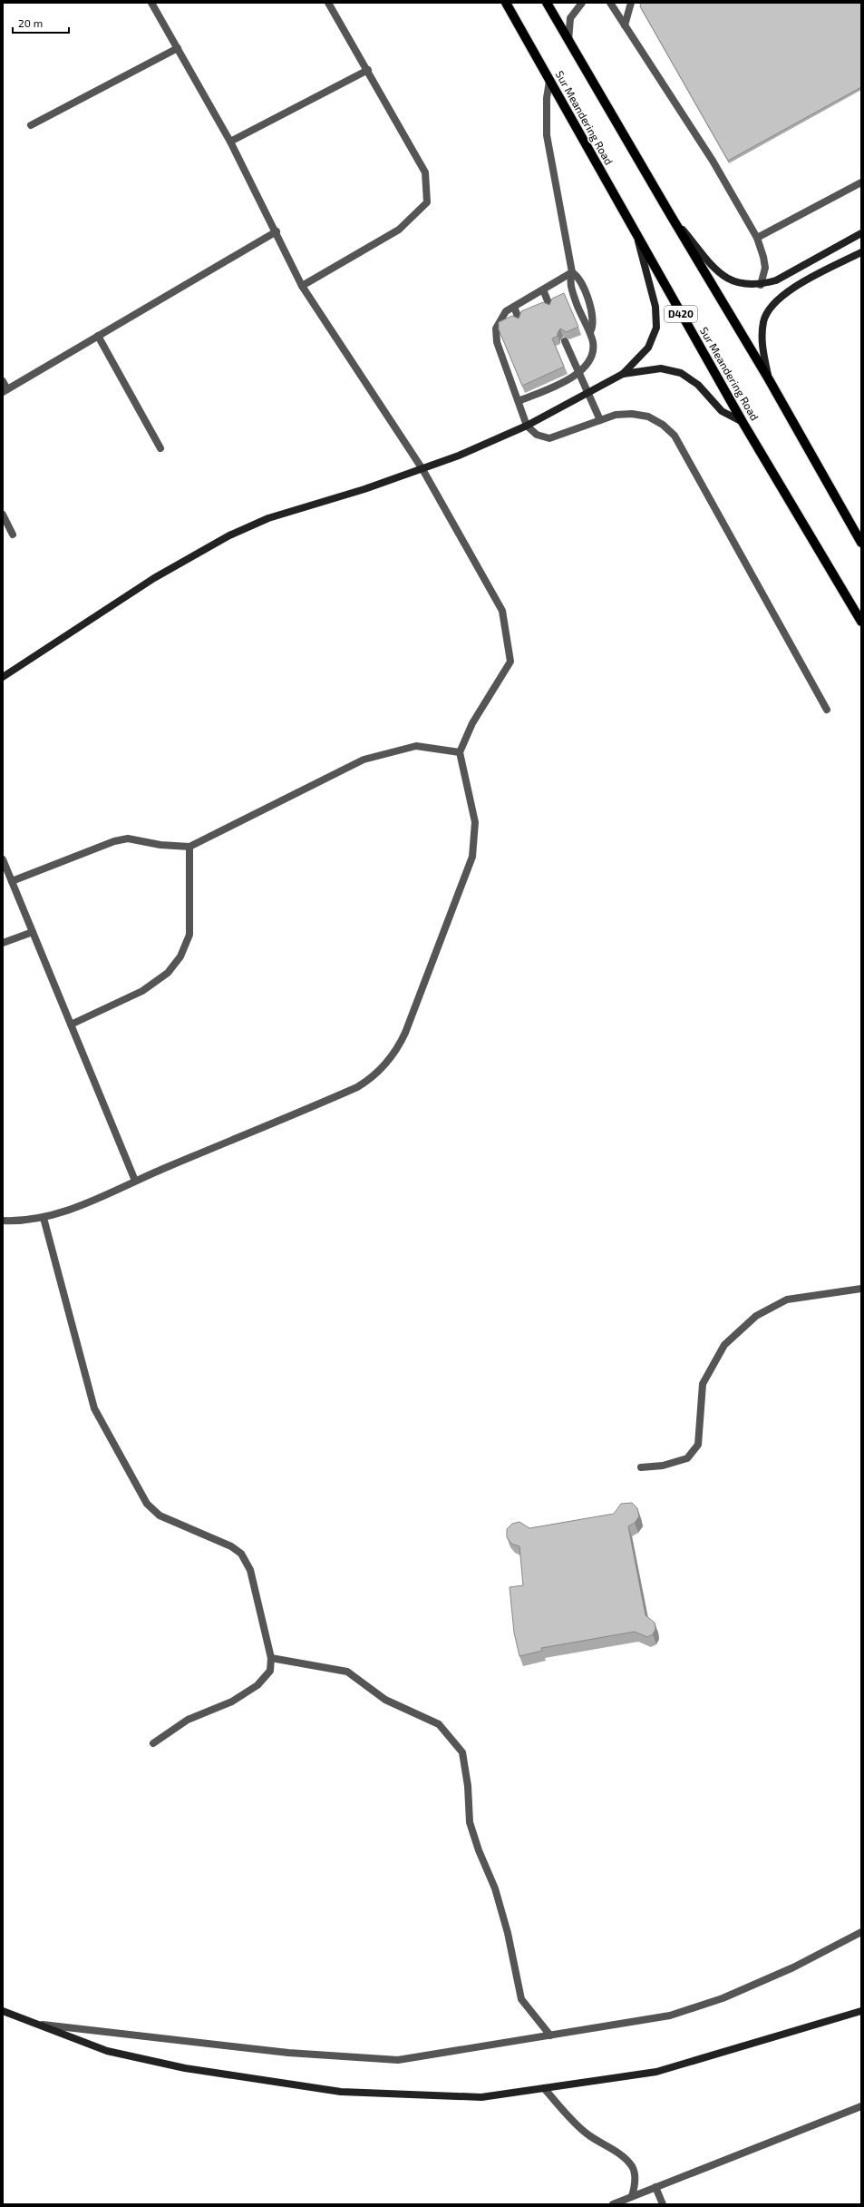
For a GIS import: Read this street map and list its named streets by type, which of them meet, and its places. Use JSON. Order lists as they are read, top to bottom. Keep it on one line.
{"streets":{"main road":["Sur Meandering Road","D420"]},"scale_bar":"20 m"}
